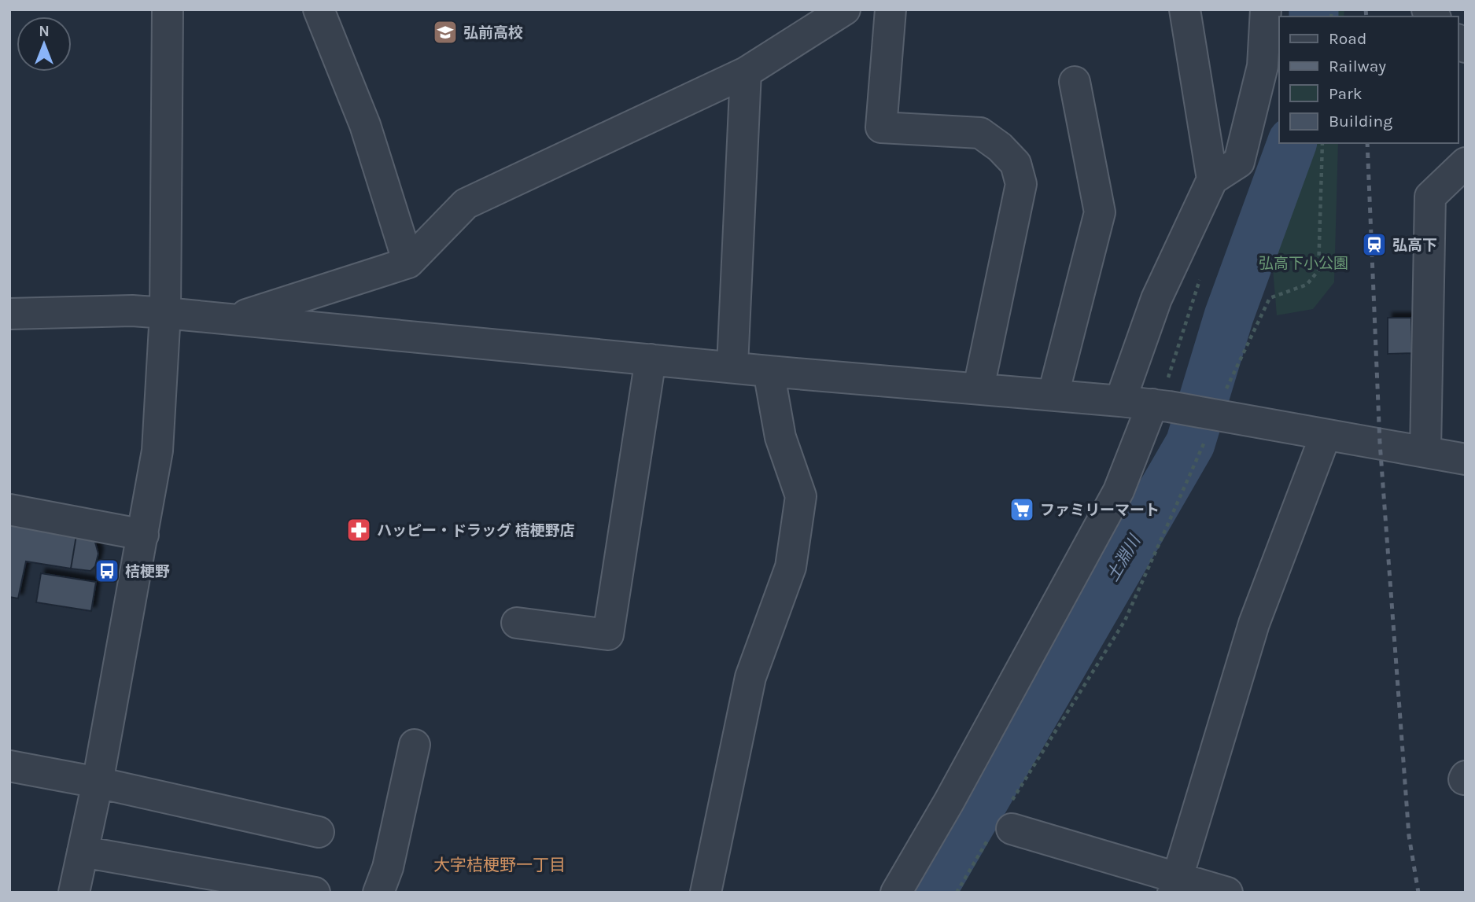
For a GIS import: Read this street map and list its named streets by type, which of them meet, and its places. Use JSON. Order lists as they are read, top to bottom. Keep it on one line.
{"districts":["大字桔梗野一丁目"],"water":["土淵川"],"parks":["弘高下小公園"],"places":{"school or university":["弘前高校"],"station":["弘高下"],"supermarket":["ファミリーマート"],"pharmacy":["ハッピー・ドラッグ 桔梗野店"],"bus stop":["桔梗野"]},"legend":["Road","Railway","Park","Building"],"north":"top"}
